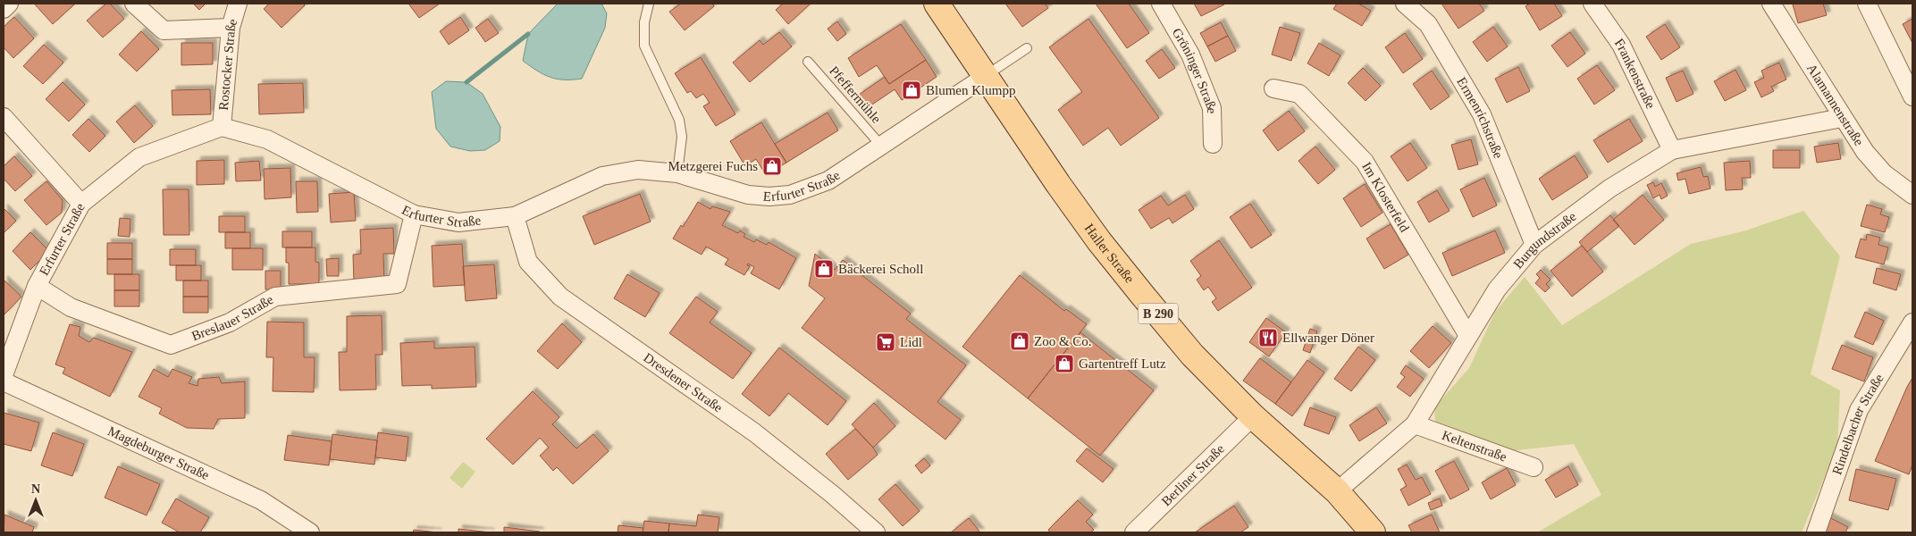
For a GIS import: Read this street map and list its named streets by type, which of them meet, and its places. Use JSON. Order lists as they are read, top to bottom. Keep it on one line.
{"streets":{"main road":["Haller Straße","B 290"],"street":["Rostocker Straße","Gröninger Straße","Frankenstraße","Alamannenstraße","Ermenrichstraße","Erfurter Straße","Im Klosterfeld","Burgundstraße","Breslauer Straße","Dresdener Straße","Rindelbacher Straße","Keltenstraße","Magdeburger Straße","Berliner Straße"],"lane":["Pfeffermühle"]},"crossings":[["Rostocker Straße","Erfurter Straße"],["Frankenstraße","Burgundstraße"],["Pfeffermühle","Erfurter Straße"],["Alamannenstraße","Burgundstraße"],["Ermenrichstraße","Burgundstraße"],["Erfurter Straße","Haller Straße"],["Erfurter Straße","Breslauer Straße"],["Erfurter Straße","Dresdener Straße"],["Im Klosterfeld","Burgundstraße"],["Burgundstraße","Haller Straße"],["Burgundstraße","Keltenstraße"],["Haller Straße","Berliner Straße"]],"places":{"shop":["Blumen Klumpp","Metzgerei Fuchs","Bäckerei Scholl","Zoo & Co.","Gartentreff Lutz"],"restaurant":["Ellwanger Döner"],"supermarket":["Lidl"]},"north":"top"}
